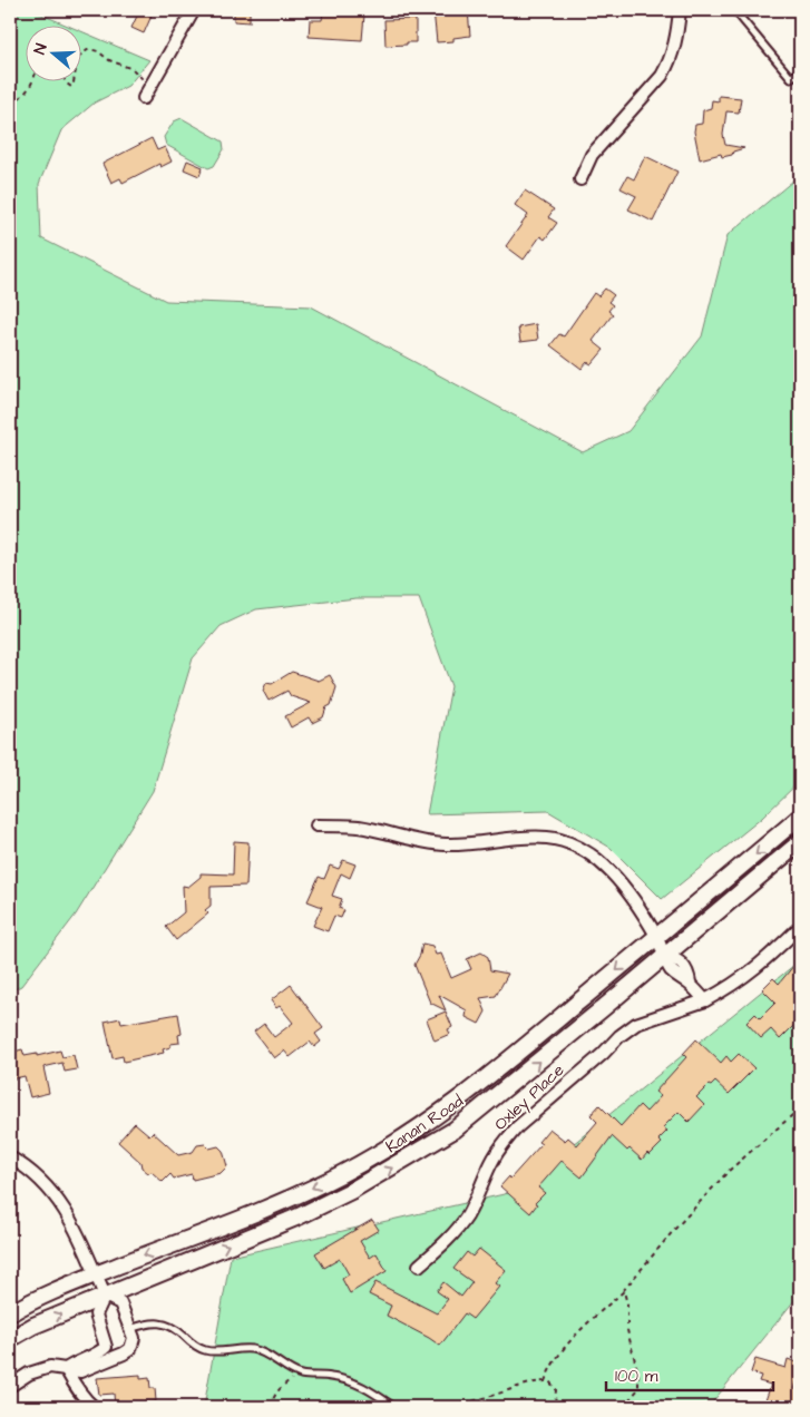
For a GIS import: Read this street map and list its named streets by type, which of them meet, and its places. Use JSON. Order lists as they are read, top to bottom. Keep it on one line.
{"streets":{"main road":["Kanan Road"],"street":["Oxley Place"]},"scale_bar":"100 m","north":"left"}
